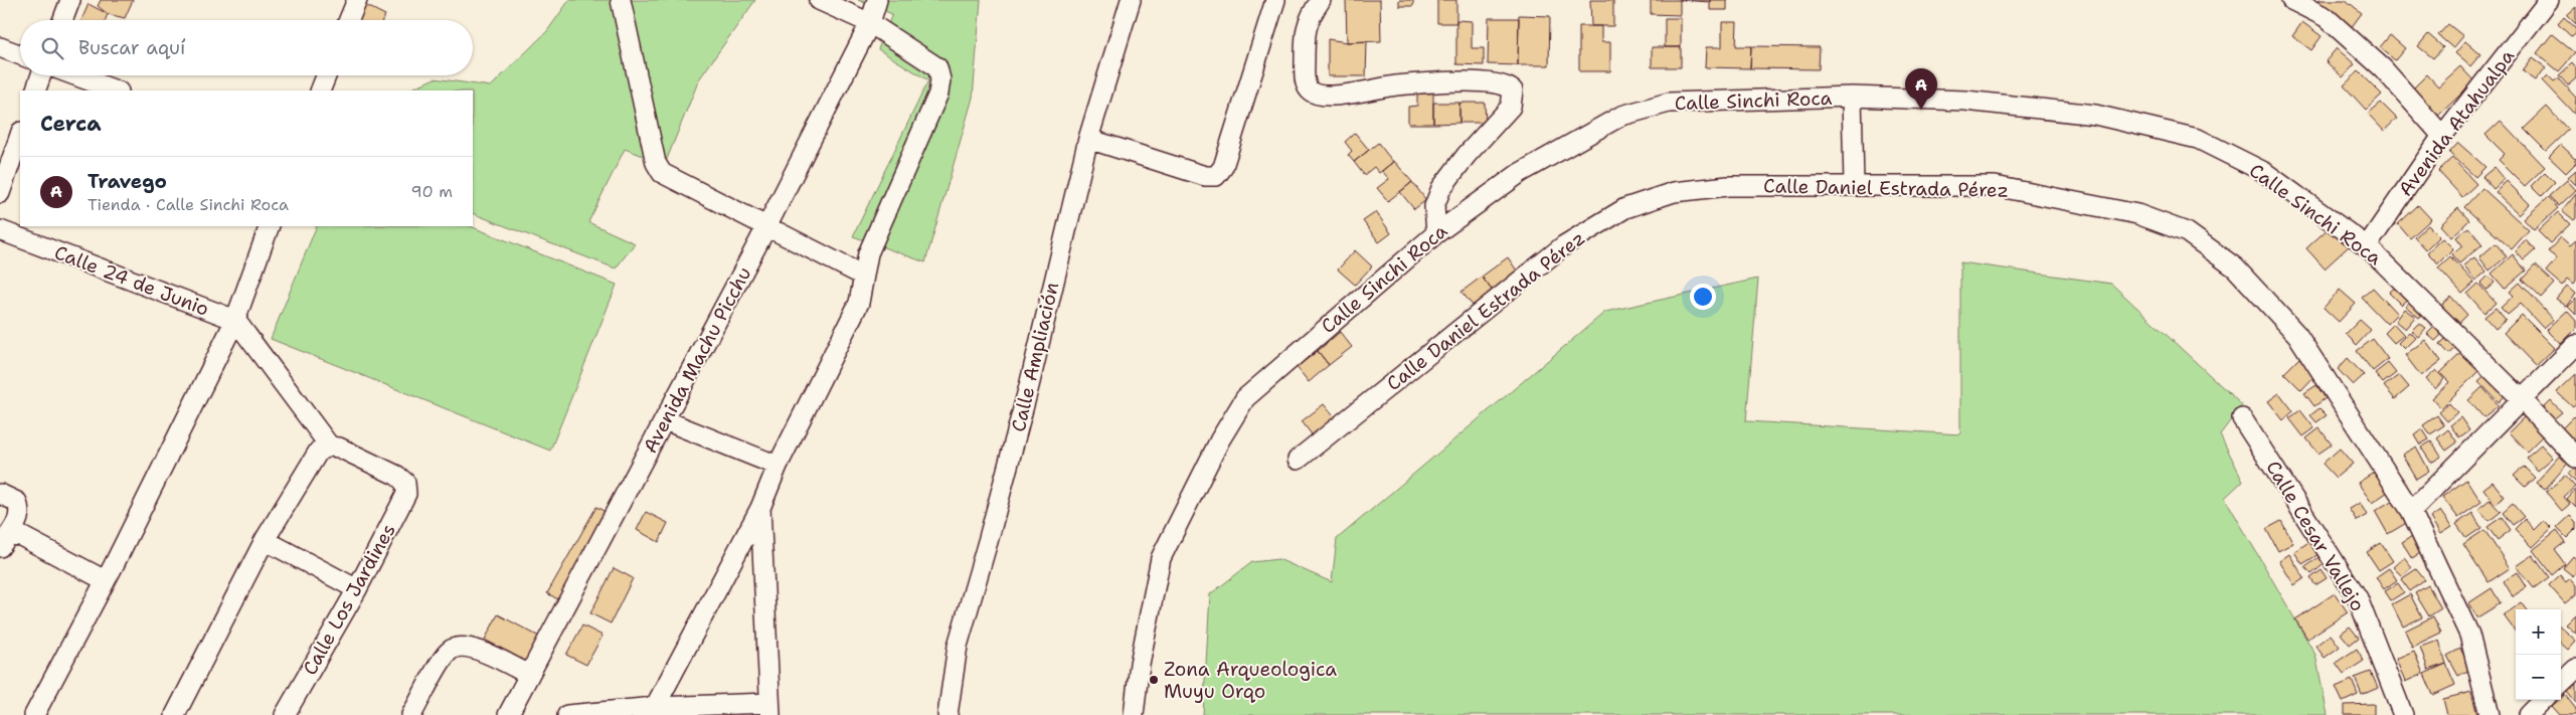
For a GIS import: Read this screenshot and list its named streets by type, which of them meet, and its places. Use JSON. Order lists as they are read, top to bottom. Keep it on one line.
{"streets":{"street":["Calle Sinchi Roca","Avenida Atahualpa","Calle Daniel Estrada Pérez","Calle 24 de Junio","Calle Ampliación","Avenida Machu Picchu","Calle Cesar Vallejo","Calle Los Jardines"]},"crossings":[["Calle Sinchi Roca","Avenida Atahualpa"]],"places":["Zona Arqueologica Muyu Orqo"],"page":{"search":"Buscar aquí","pins":"A","heading":"Cerca","list":[{"mark":"A","name":"Travego","note":"Tienda · Calle Sinchi Roca","value":"90 m"}],"map_buttons":["+","−"]}}
